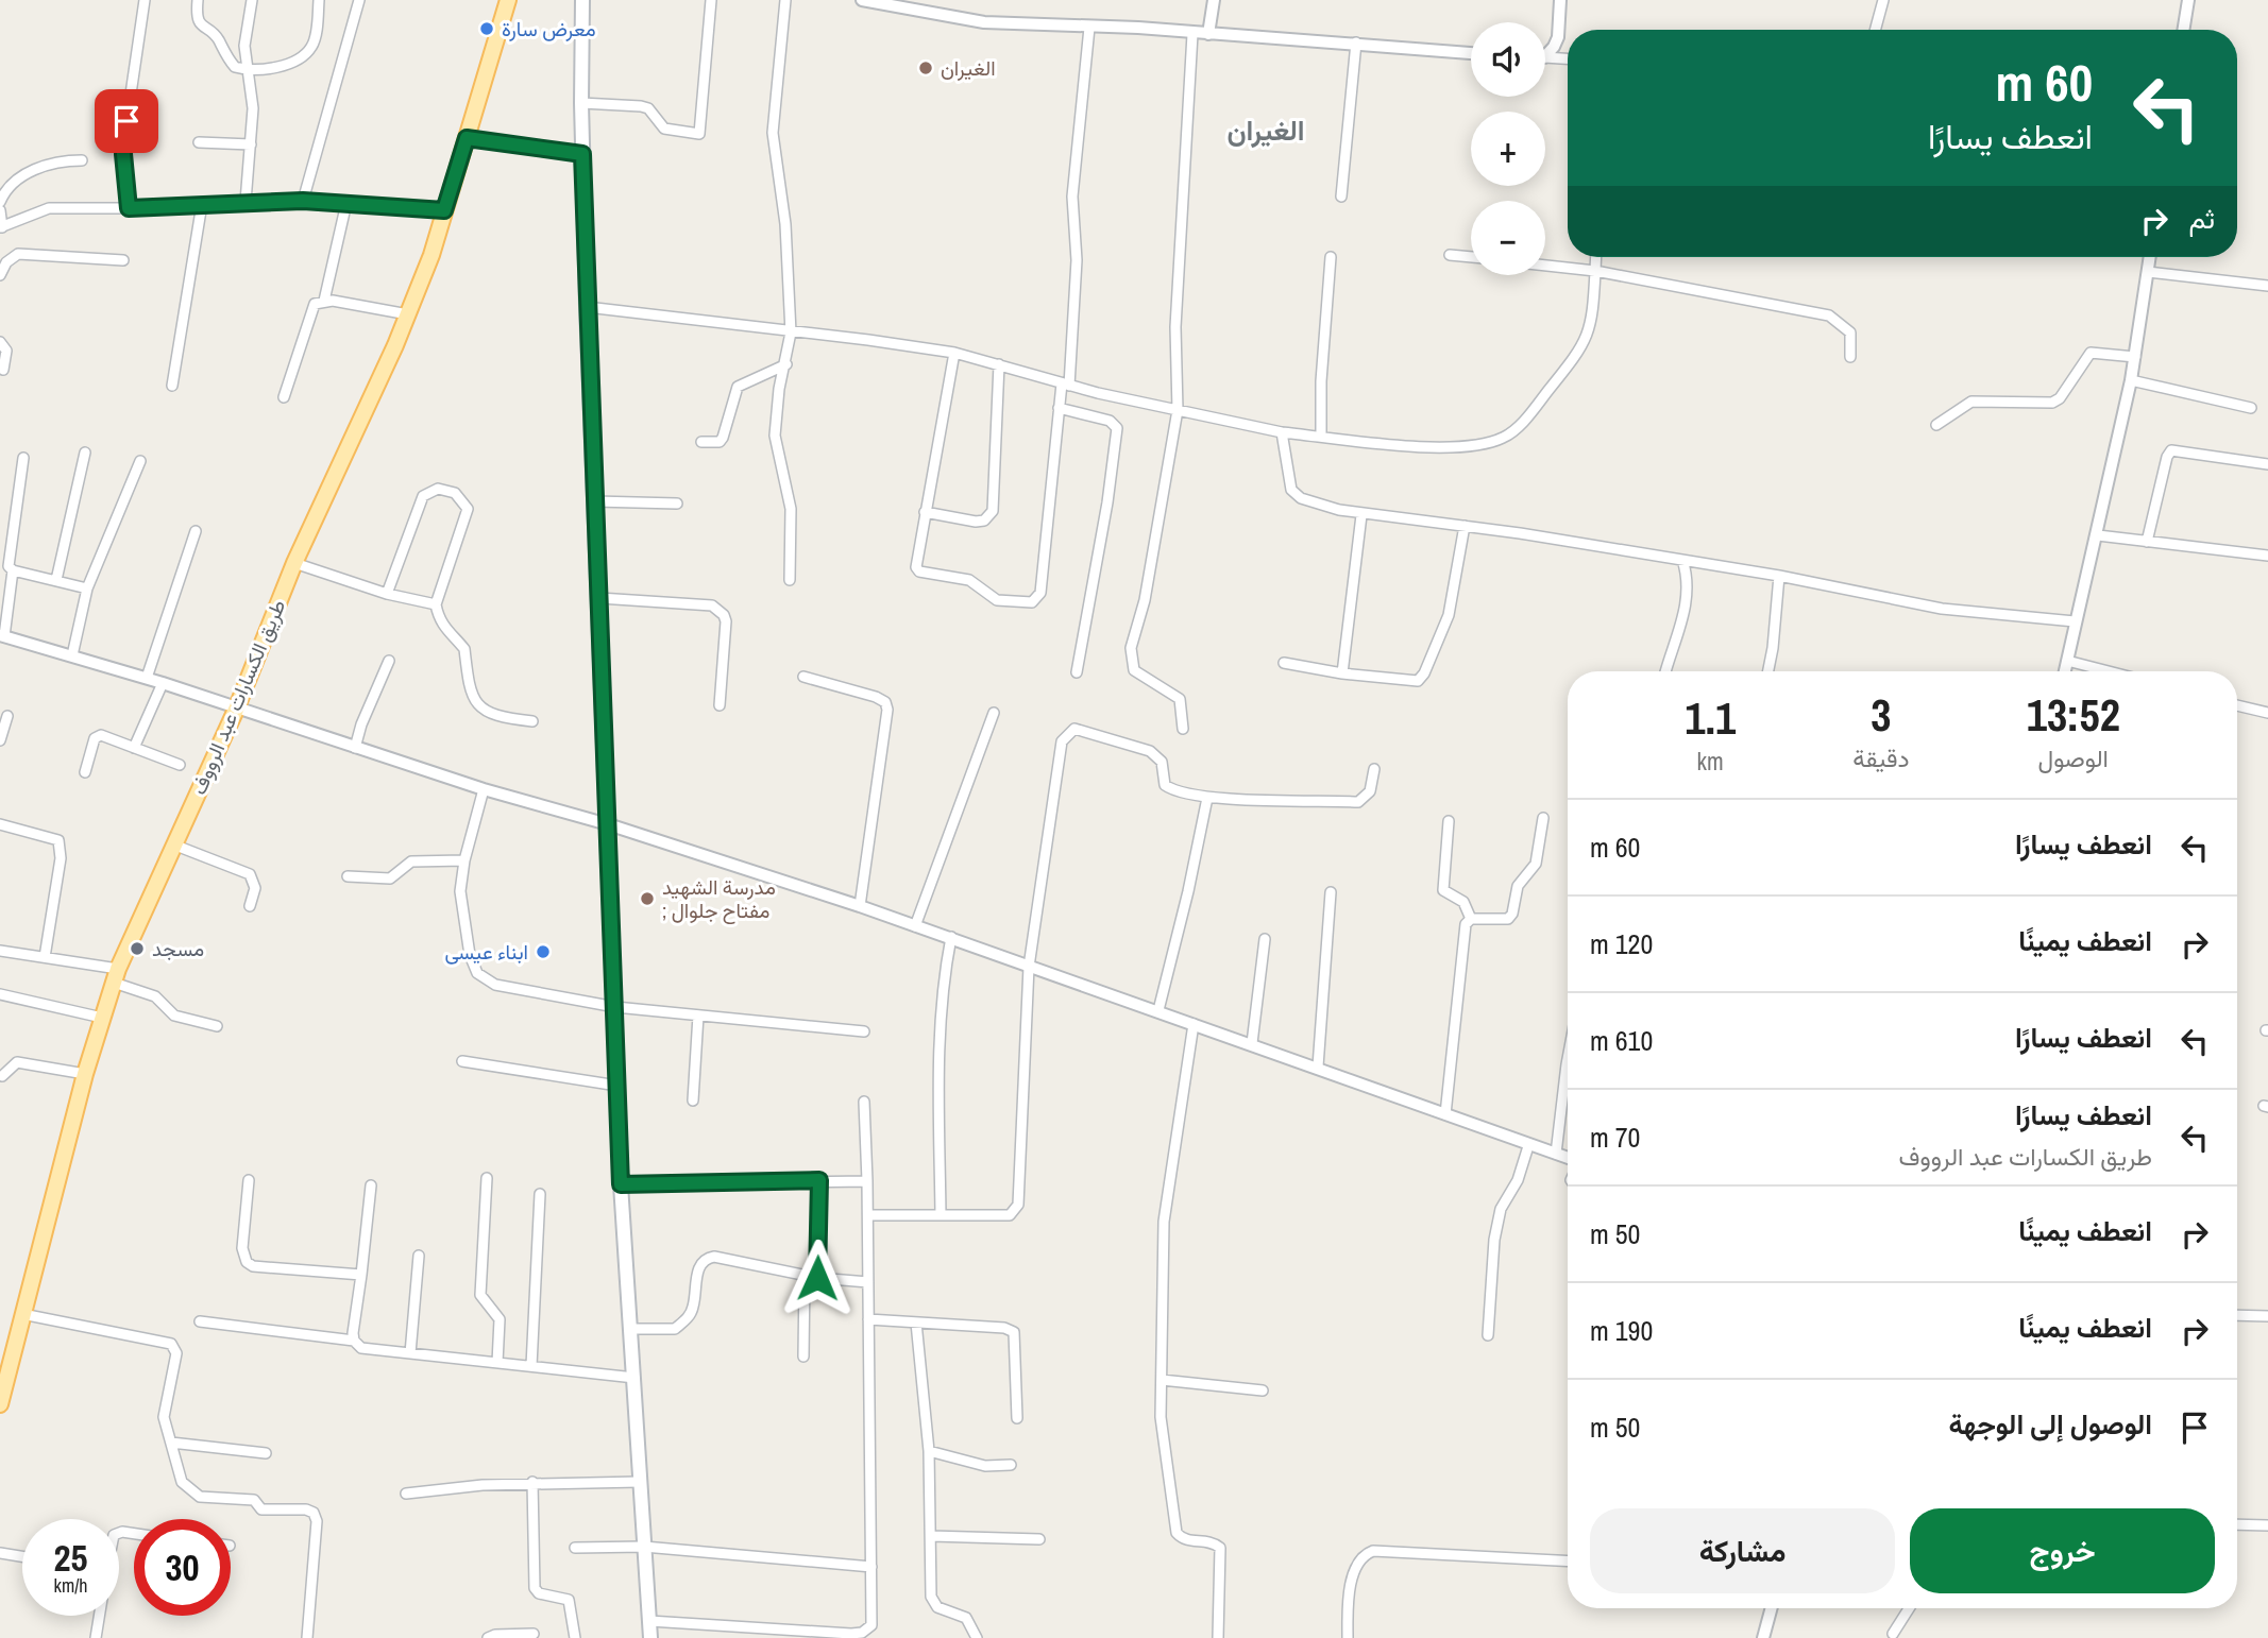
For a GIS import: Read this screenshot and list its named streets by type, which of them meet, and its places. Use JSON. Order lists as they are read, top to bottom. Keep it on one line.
{"streets":{"main road":["طريق الكسارات عبد الرووف"]},"districts":["الغيران"],"places":["معرض سارة","الغيران","مدرسة الشهيد ; مفتاح جلوال","مسجد","ابناء عيسى"],"page":{"map_buttons":["+","−"],"turn":["60 m","انعطف يسارًا"],"then":"ثم","eta":["13:52","الوصول","3","دقيقة","1.1","km"],"list":[{"name":"انعطف يسارًا","value":"60 m"},{"name":"انعطف يمينًا","value":"120 m"},{"name":"انعطف يسارًا","value":"610 m"},{"name":"انعطف يسارًا","note":"طريق الكسارات عبد الرووف","value":"70 m"},{"name":"انعطف يمينًا","value":"50 m"},{"name":"انعطف يمينًا","value":"190 m"},{"name":"الوصول إلى الوجهة","value":"50 m"}],"buttons":["خروج","مشاركة"],"speed":"25 km/h","limit":"30"}}
